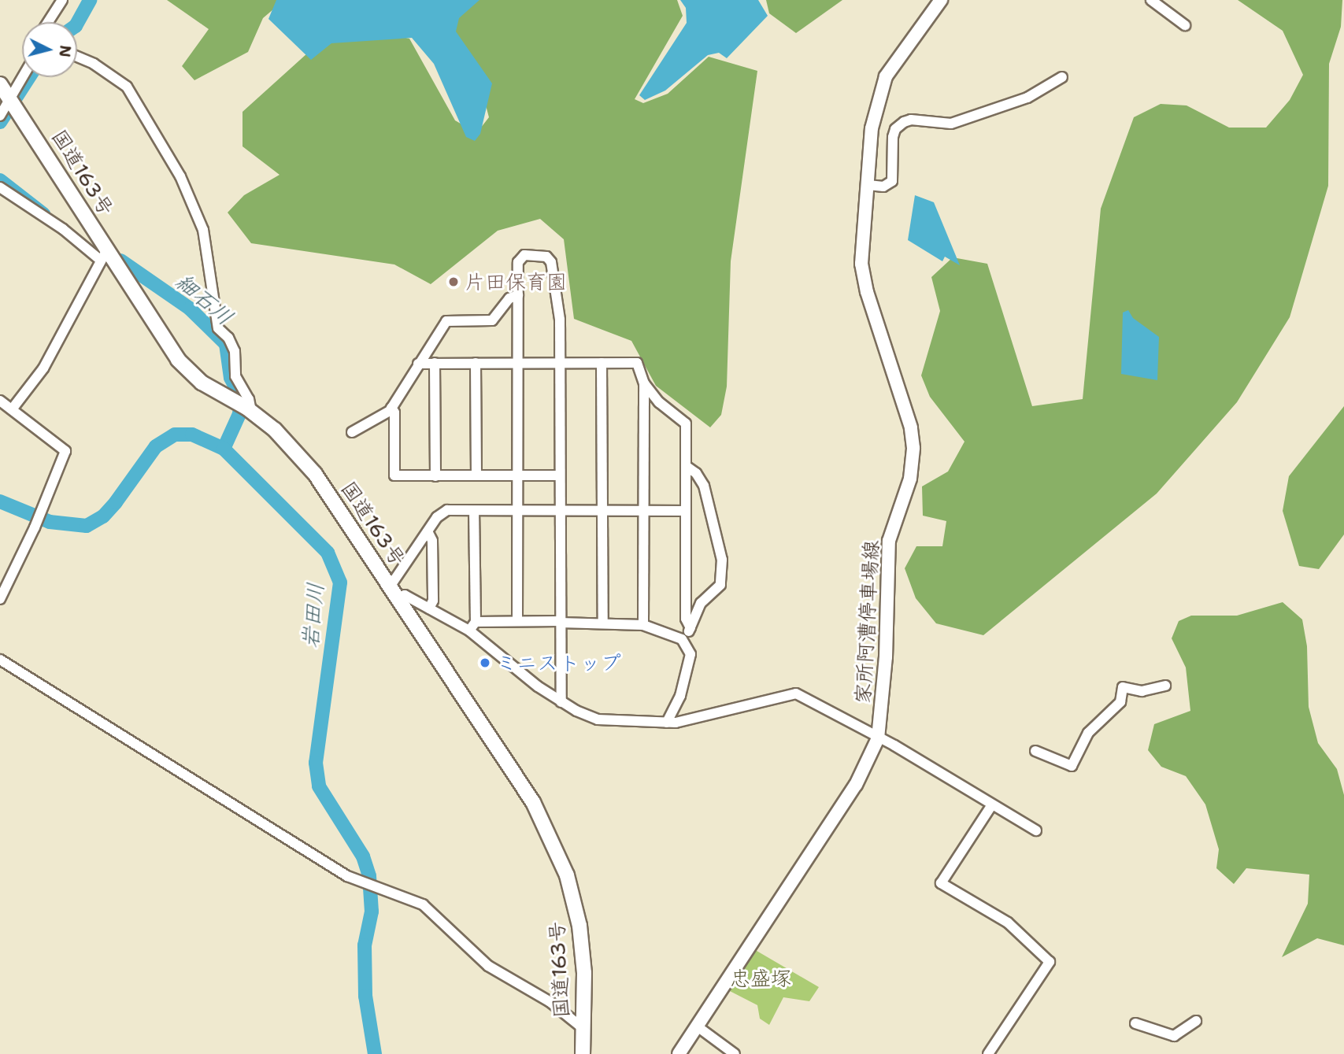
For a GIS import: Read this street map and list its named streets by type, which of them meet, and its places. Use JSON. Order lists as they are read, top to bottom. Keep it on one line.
{"streets":{"highway":["国道163号"],"main road":["家所阿漕停車場線"]},"water":["細石川","岩田川"],"parks":["忠盛塚"],"places":["片田保育園","ミニストップ"],"north":"right"}
